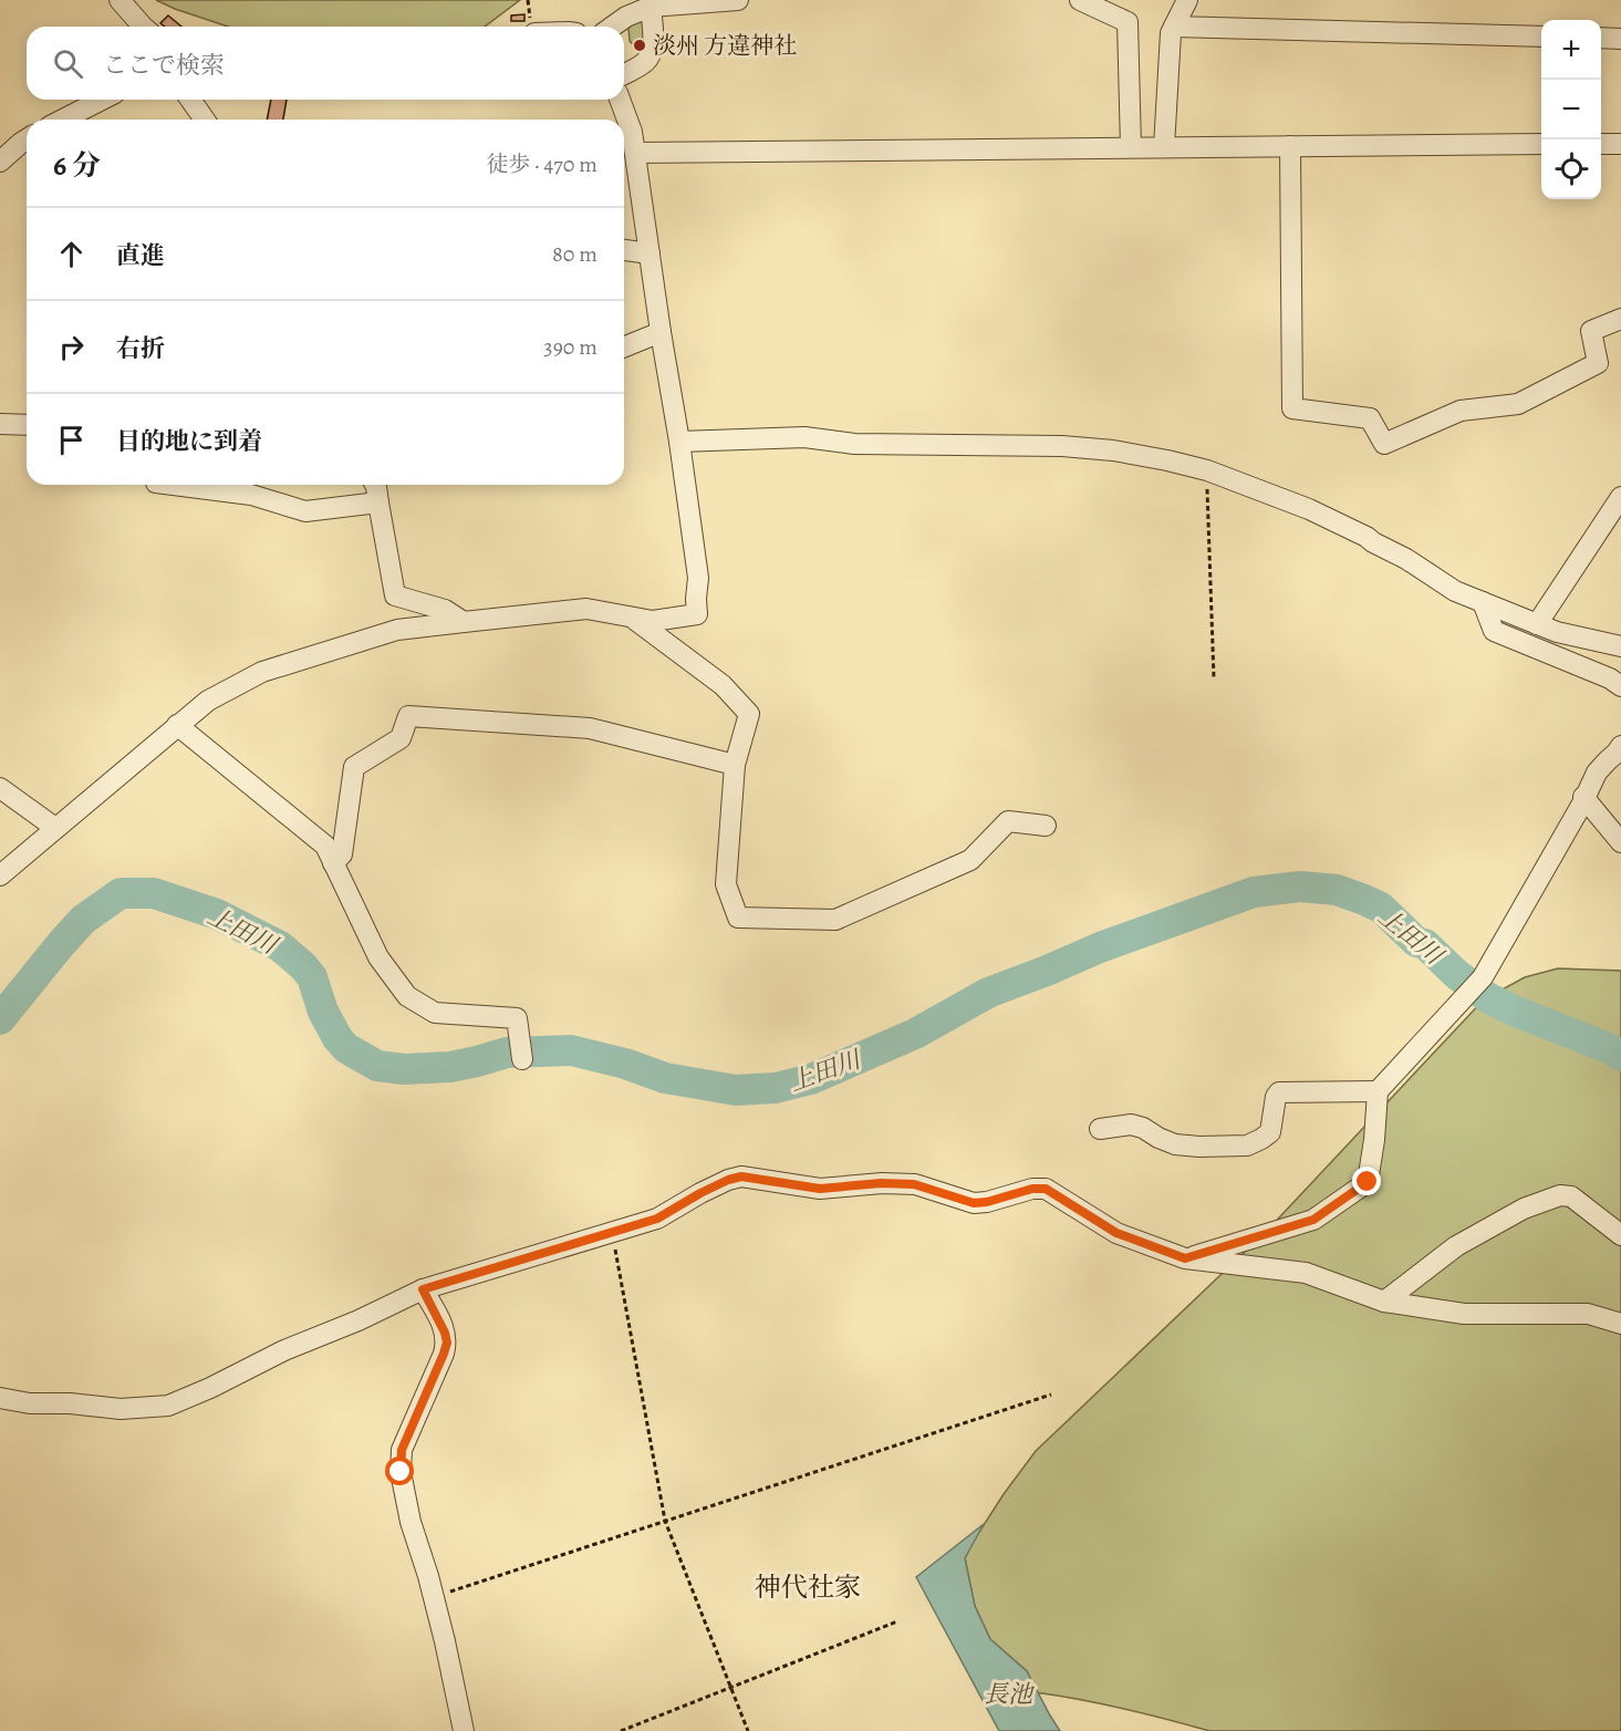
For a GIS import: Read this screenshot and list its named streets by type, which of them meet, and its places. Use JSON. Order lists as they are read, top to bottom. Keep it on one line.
{"districts":["神代社家"],"water":["上田川","長池"],"places":["淡州 方違神社"],"page":{"map_buttons":["+","−"],"search":"ここで検索","heading":["6 分","徒歩 · 470 m"],"list":[["直進","80 m"],["右折","390 m"],"目的地に到着"]}}
